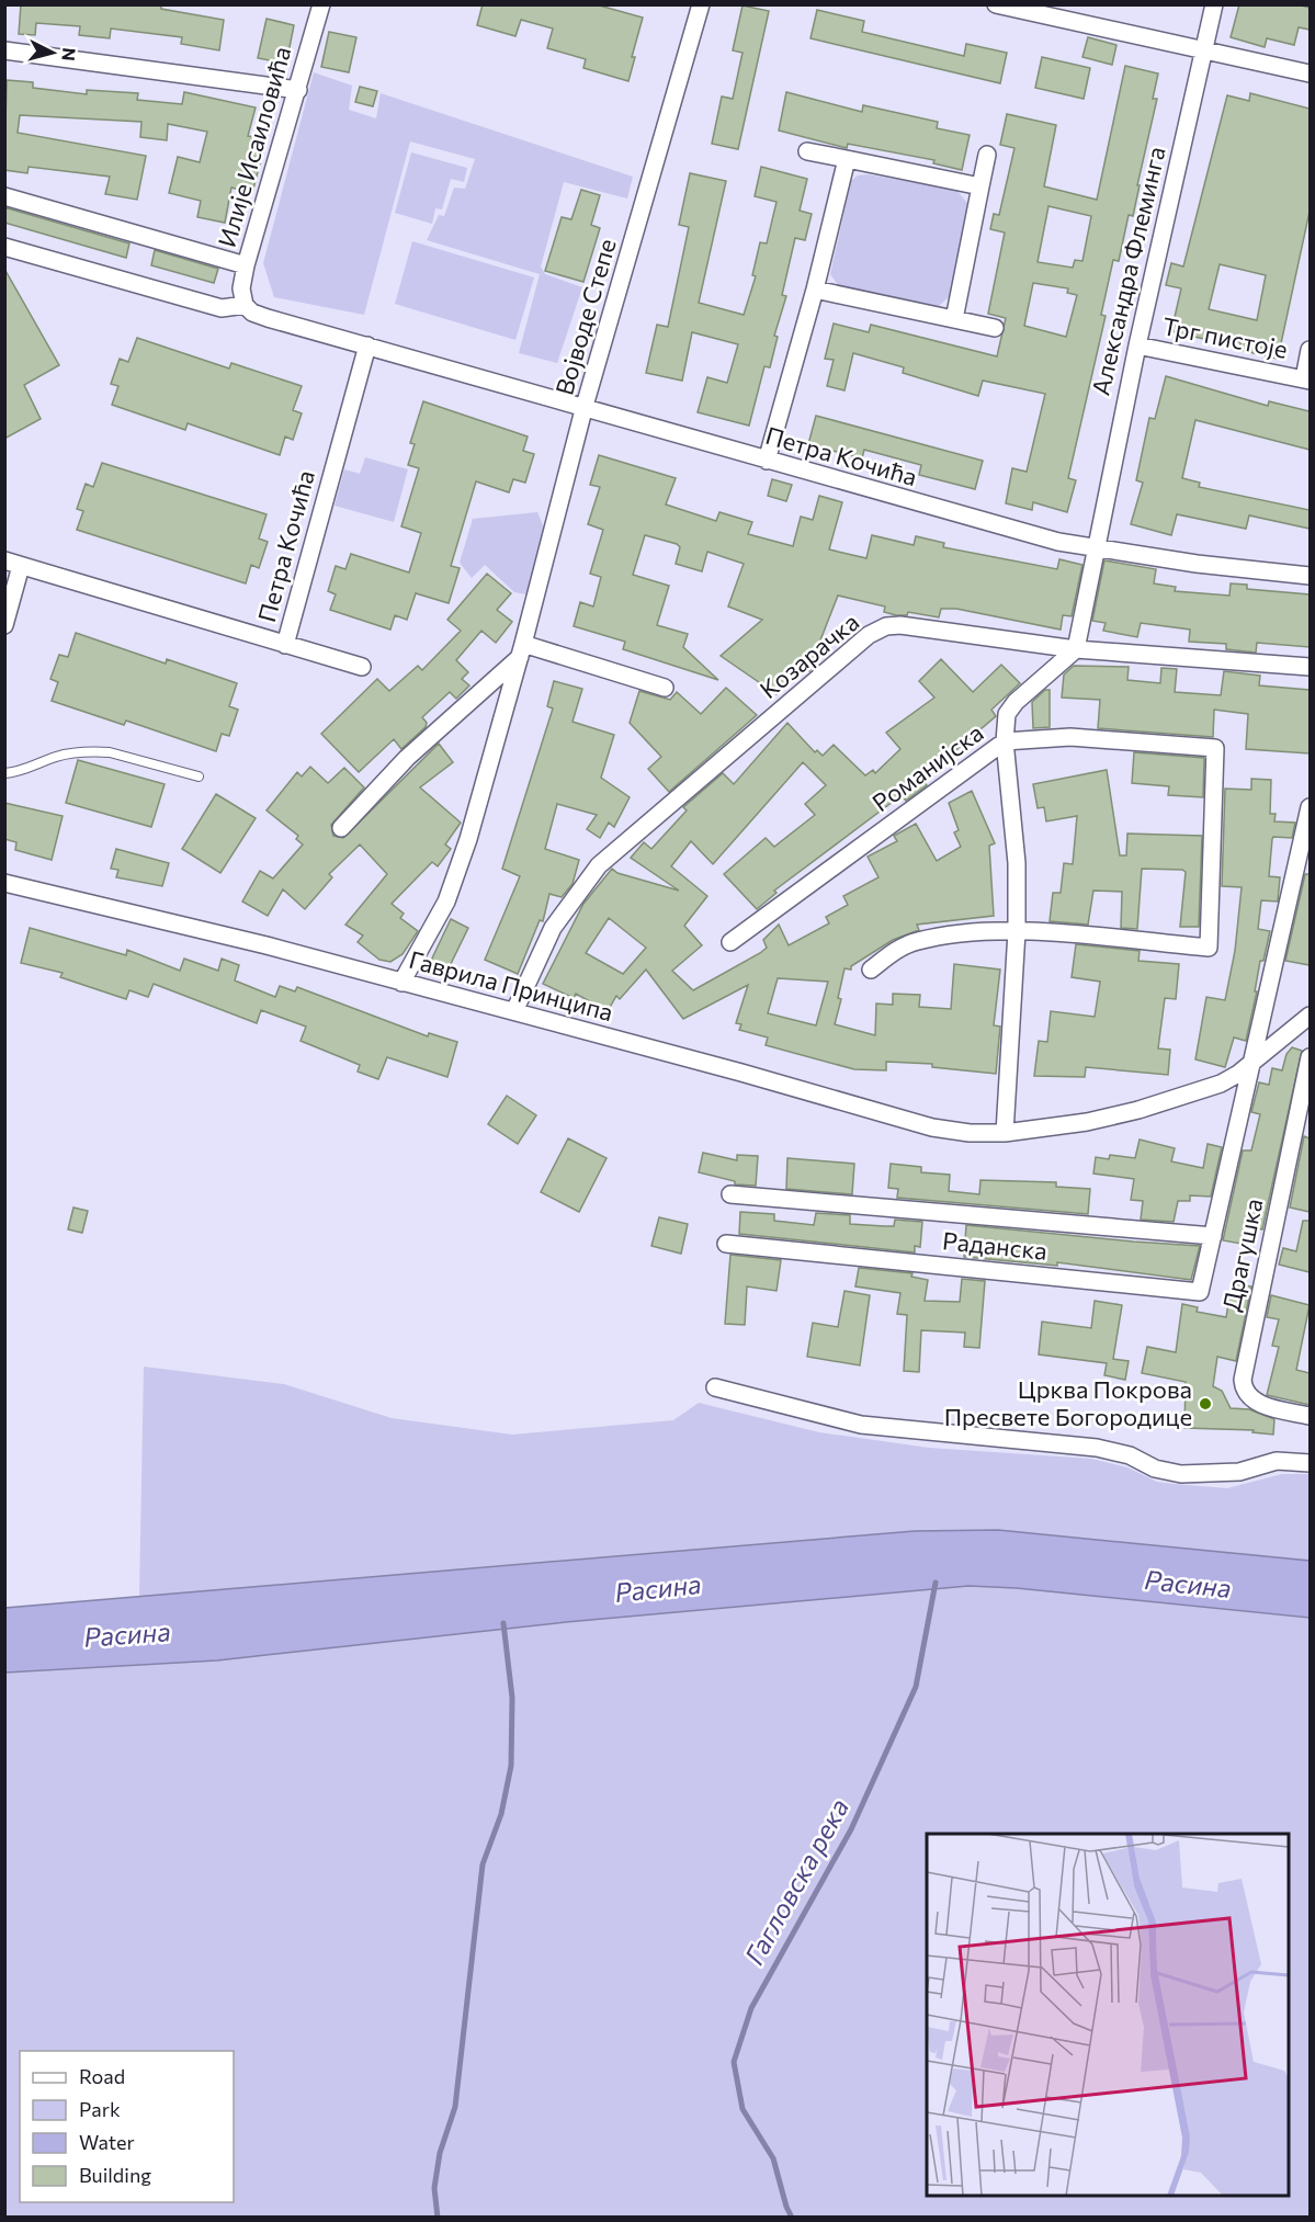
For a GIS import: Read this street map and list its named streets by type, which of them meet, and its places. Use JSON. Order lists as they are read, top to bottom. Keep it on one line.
{"streets":{"street":["Илије Исаиловића","Александра Флеминга","Војводе Степе","Трг пистоје","Петра Кочића","Козарачка","Романијска","Гаврила Принципа","Раданска","Драгушка"]},"crossings":[["Илије Исаиловића","Петра Кочића"],["Александра Флеминга","Трг пистоје"],["Александра Флеминга","Петра Кочића"],["Војводе Степе","Петра Кочића"],["Војводе Степе","Гаврила Принципа"],["Козарачка","Романијска"],["Козарачка","Гаврила Принципа"],["Гаврила Принципа","Раданска"]],"water":["Расина","Гагловска река"],"places":["Црква Покрова Пресвете Богородице"],"legend":["Road","Park","Water","Building"],"north":"right"}
